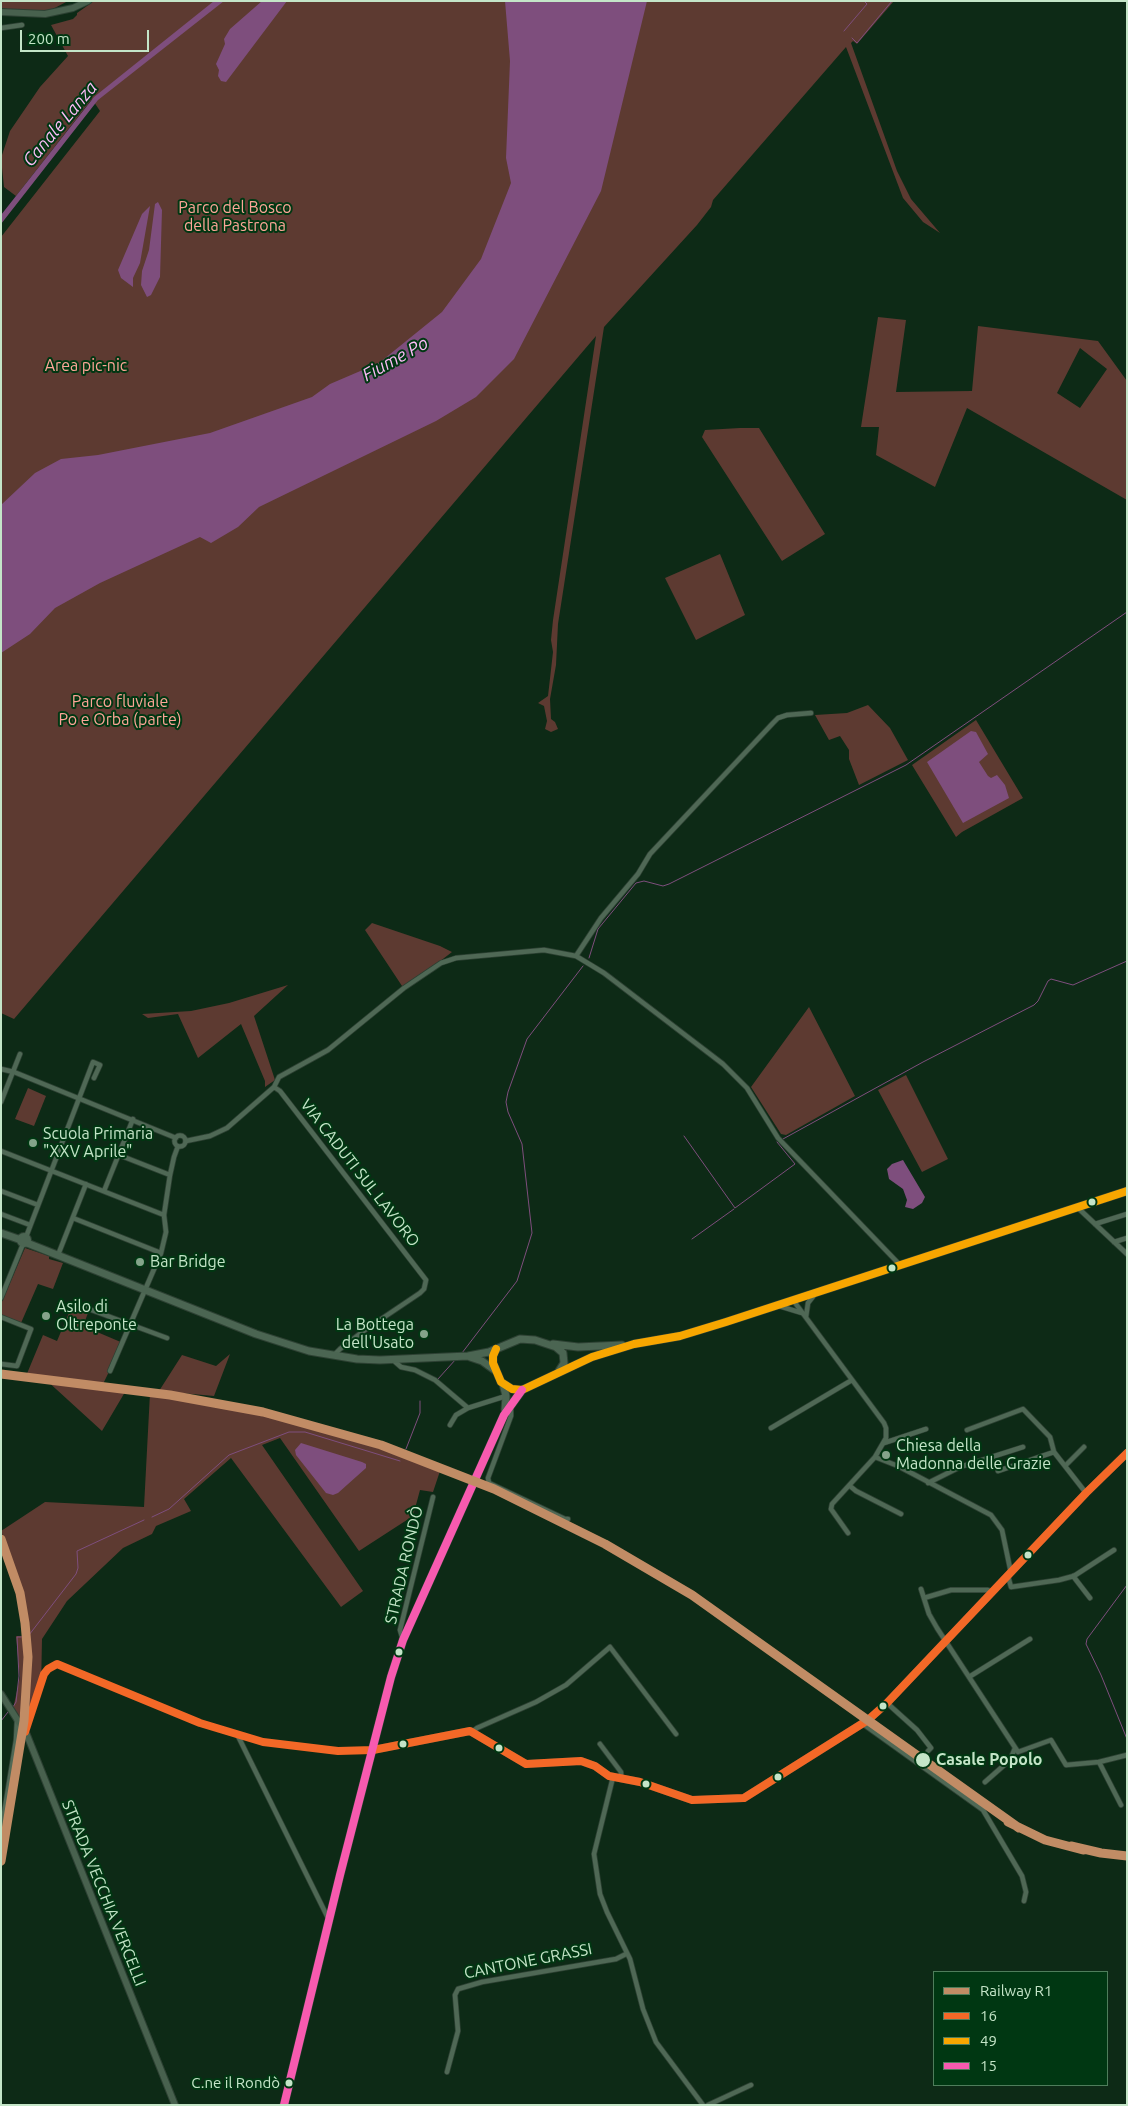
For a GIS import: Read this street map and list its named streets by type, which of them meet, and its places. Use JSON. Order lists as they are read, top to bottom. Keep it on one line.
{"streets":{"street":["VIA CADUTI SUL LAVORO","STRADA RONDÒ","STRADA VECCHIA VERCELLI","CANTONE GRASSI"]},"water":["Canale Lanza","Fiume Po"],"parks":["Parco del Bosco della Pastrona","Area pic-nic","Parco fluviale Po e Orba (parte)"],"places":["Scuola Primaria \"XXV Aprile\"","Bar Bridge","Asilo di Oltreponte","La Bottega dell'Usato","Chiesa della Madonna delle Grazie","Casale Popolo","C.ne il Rondò"],"lines":["transit line 49","rail line R1","transit line 15","transit line 16"],"legend":["Railway R1","16","49","15"],"scale_bar":"200 m"}
